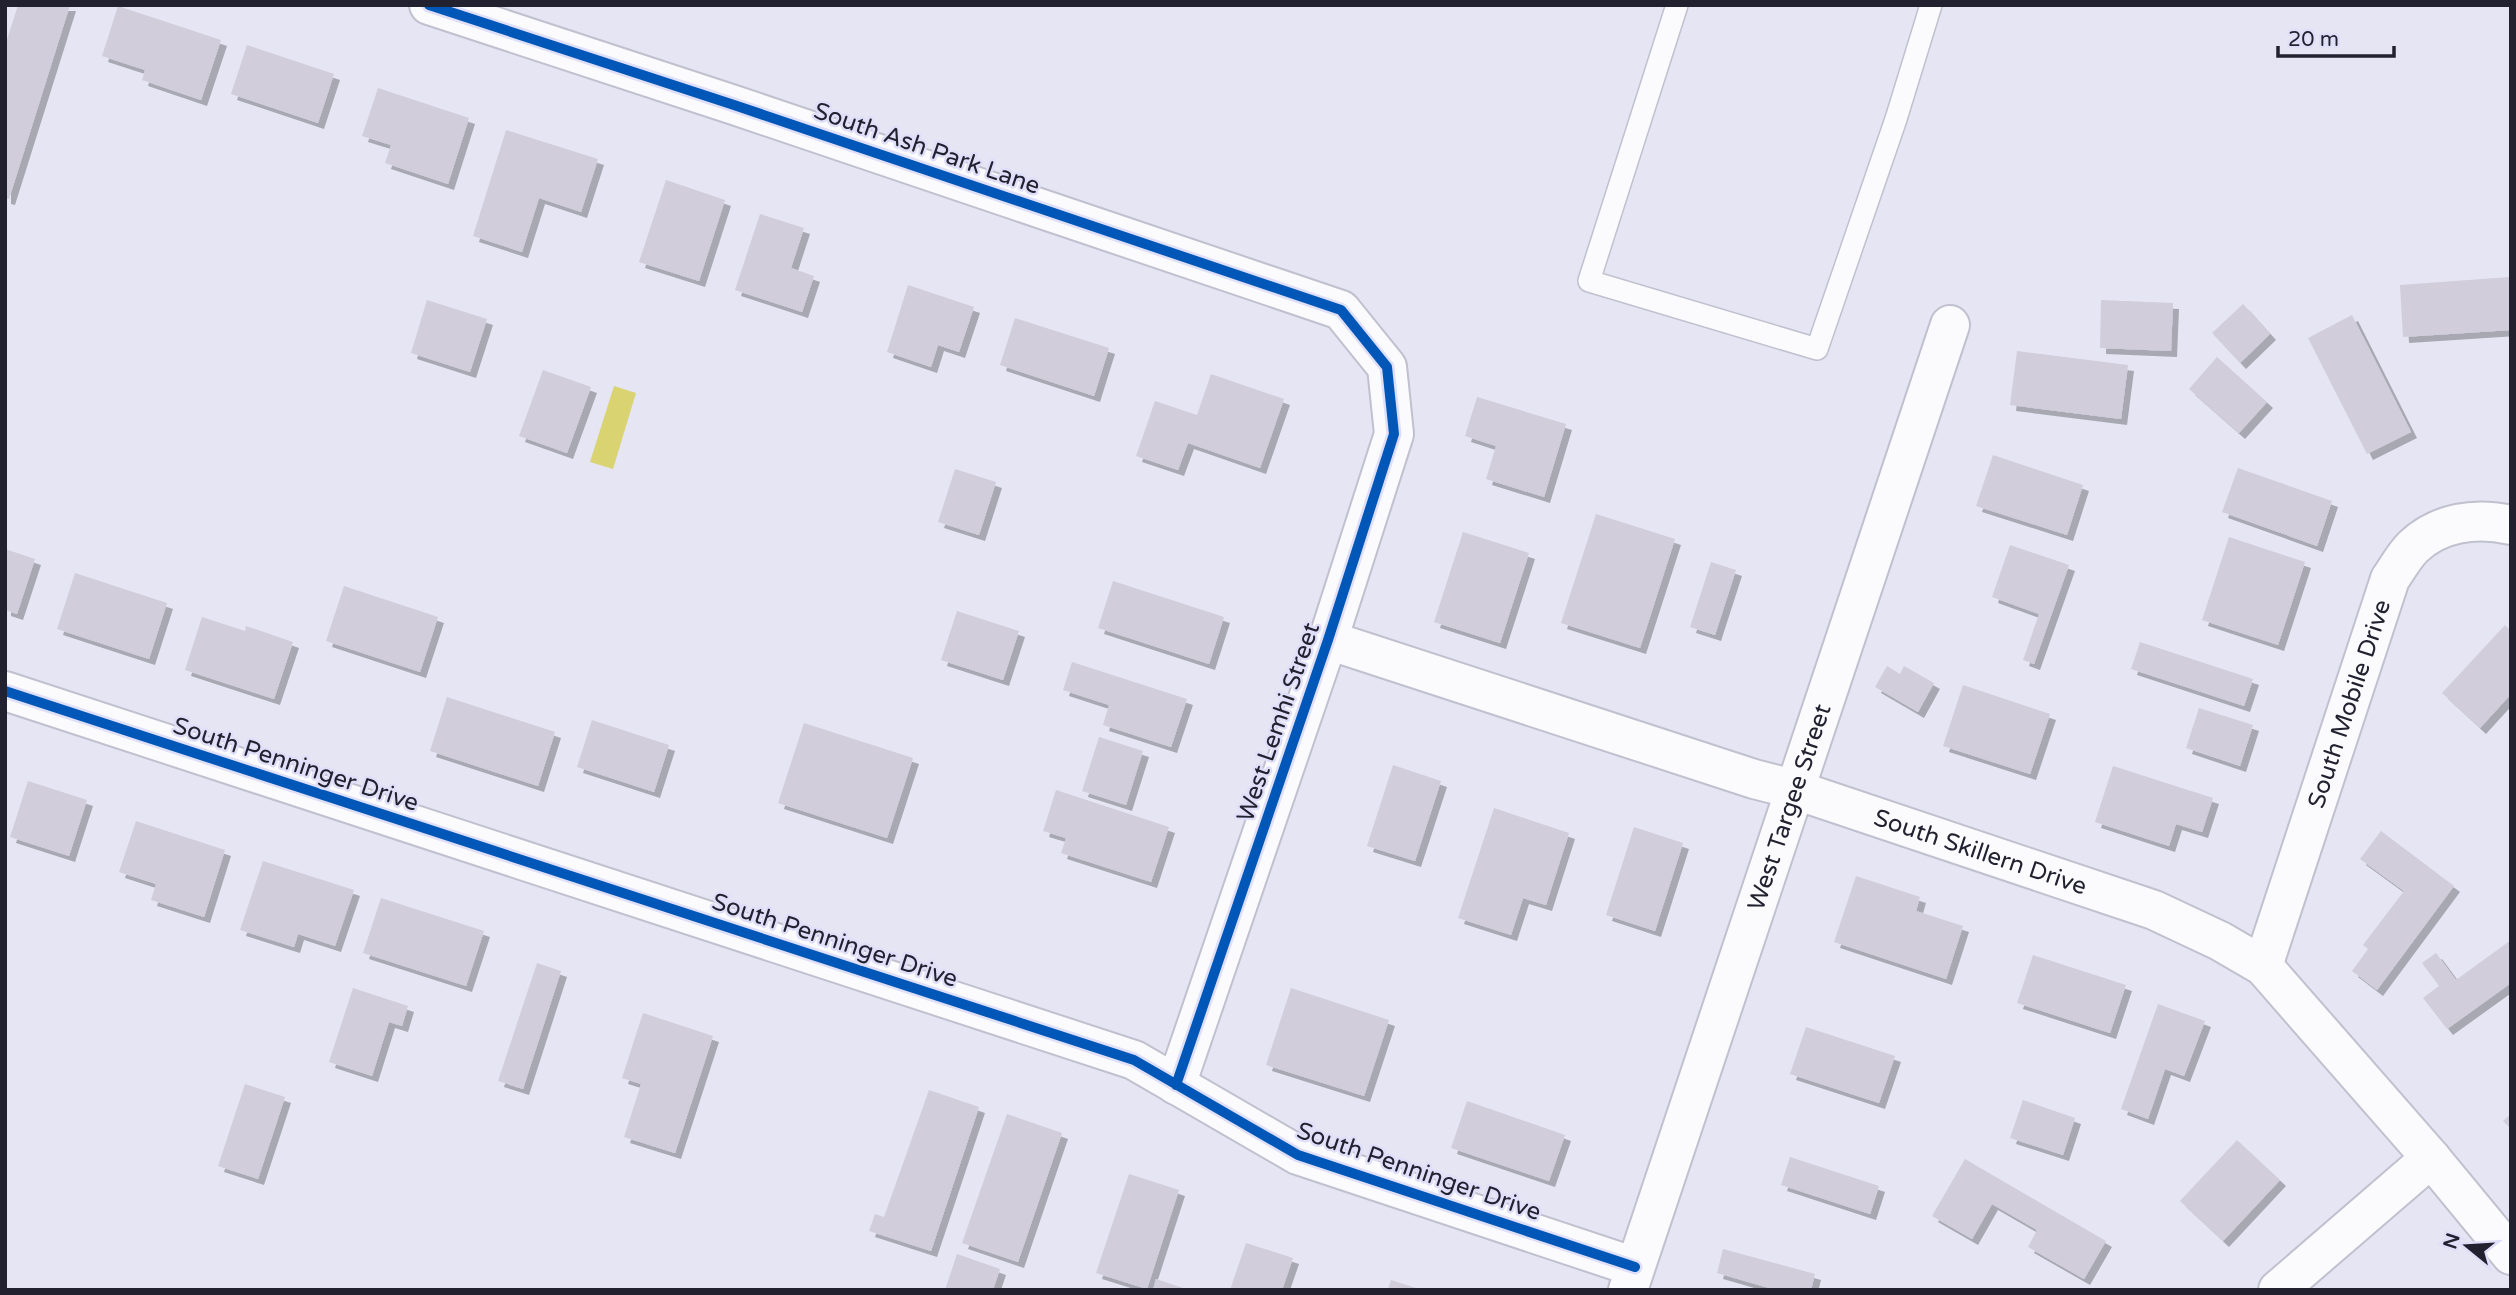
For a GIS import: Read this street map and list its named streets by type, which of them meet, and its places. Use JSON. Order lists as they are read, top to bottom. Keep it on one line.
{"streets":{"street":["South Ash Park Lane","South Mobile Drive","West Lemhi Street","South Penninger Drive","West Targee Street","South Skillern Drive"]},"crossings":[["South Ash Park Lane","West Lemhi Street"],["South Mobile Drive","South Skillern Drive"],["West Lemhi Street","South Penninger Drive"],["West Lemhi Street","South Skillern Drive"],["South Penninger Drive","West Targee Street"],["West Targee Street","South Skillern Drive"]],"scale_bar":"20 m","north":"left"}
